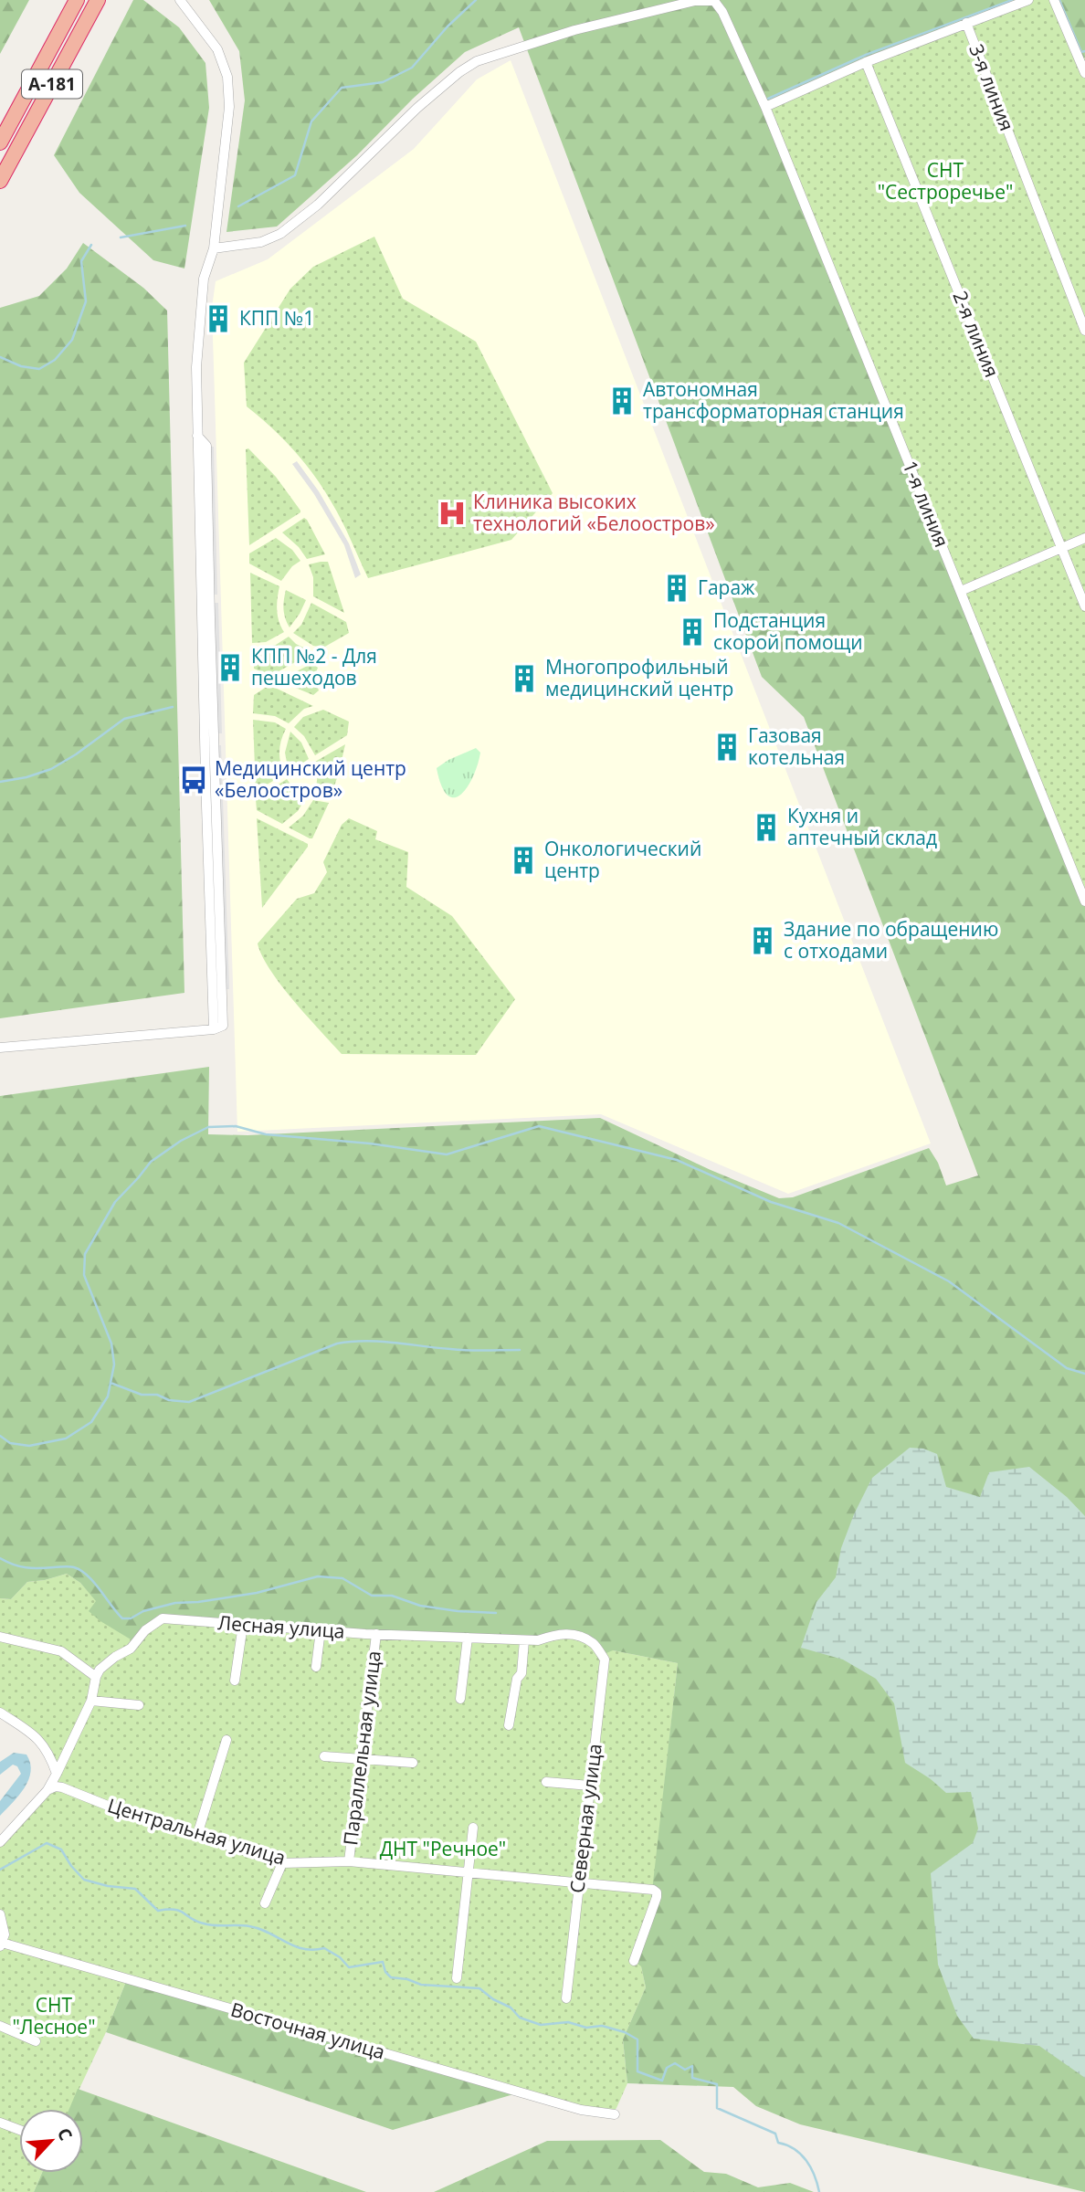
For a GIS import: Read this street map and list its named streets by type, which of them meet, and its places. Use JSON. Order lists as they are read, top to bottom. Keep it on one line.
{"streets":{"highway":["А-181"],"street":["3-я линия","2-я линия","1-я линия","Лесная улица","Параллельная улица","Северная улица","Центральная улица","Восточная улица"]},"crossings":[["Лесная улица","Параллельная улица"],["Лесная улица","Северная улица"],["Параллельная улица","Центральная улица"],["Северная улица","Центральная улица"]],"parks":["СНТ \"Сестроречье\"","ДНТ \"Речное\"","СНТ \"Лесное\""],"places":{"building":["КПП №1","Автономная трансформаторная станция","Гараж","Подстанция скорой помощи","КПП №2 - Для пешеходов","Многопрофильный медицинский центр","Газовая котельная","Кухня и аптечный склад","Онкологический центр","Здание по обращению с отходами"],"hospital":["Клиника высоких технологий «Белоостров»"],"bus stop":["Медицинский центр «Белоостров»"]},"north":"top right"}
